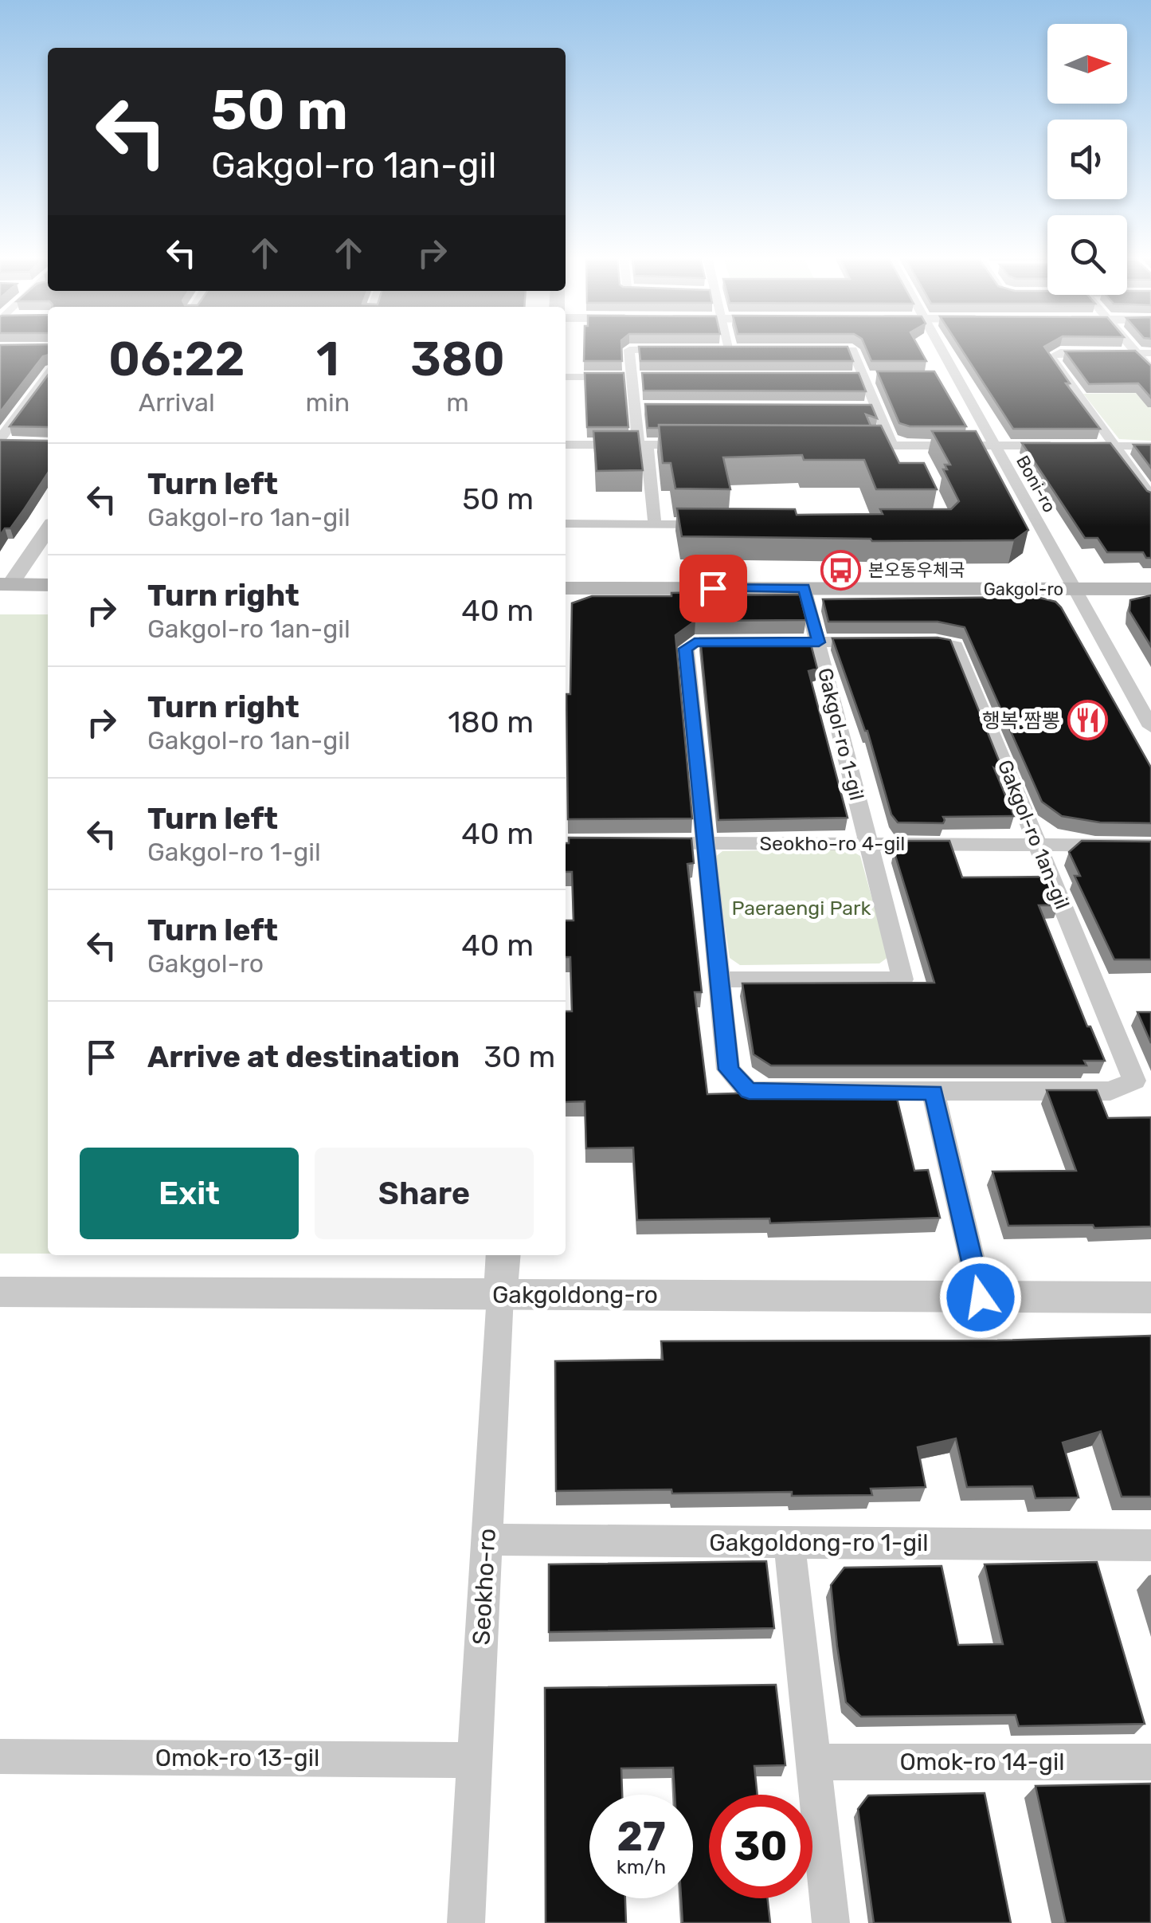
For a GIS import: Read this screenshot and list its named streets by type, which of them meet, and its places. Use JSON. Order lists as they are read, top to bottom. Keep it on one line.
{"streets":{"main road":["Gakgol-ro"],"street":["Boni-ro","Gakgol-ro 1-gil","Gakgol-ro 1an-gil","Seokho-ro 4-gil","Gakgoldong-ro","Gakgoldong-ro 1-gil","Seokho-ro","Omok-ro 13-gil","Omok-ro 14-gil"]},"crossings":[["Boni-ro","Gakgol-ro"],["Gakgol-ro","Gakgol-ro 1-gil"],["Gakgol-ro 1-gil","Gakgol-ro 1an-gil"],["Gakgol-ro 1-gil","Seokho-ro 4-gil"],["Gakgol-ro 1an-gil","Seokho-ro 4-gil"],["Gakgoldong-ro","Seokho-ro"],["Gakgoldong-ro 1-gil","Seokho-ro"],["Seokho-ro","Omok-ro 13-gil"]],"parks":["Paeraengi Park"],"places":{"bus stop":["본오동우체국"],"restaurant":["행복,짬뽕"]},"north":"right","page":{"turn":["50 m","Gakgol-ro 1an-gil"],"eta":["06:22","Arrival","1","min","380","m"],"list":[{"name":"Turn left","note":"Gakgol-ro 1an-gil","value":"50 m"},{"name":"Turn right","note":"Gakgol-ro 1an-gil","value":"40 m"},{"name":"Turn right","note":"Gakgol-ro 1an-gil","value":"180 m"},{"name":"Turn left","note":"Gakgol-ro 1-gil","value":"40 m"},{"name":"Turn left","note":"Gakgol-ro","value":"40 m"},{"name":"Arrive at destination","value":"30 m"}],"buttons":["Exit","Share"],"speed":"27 km/h","limit":"30"}}
